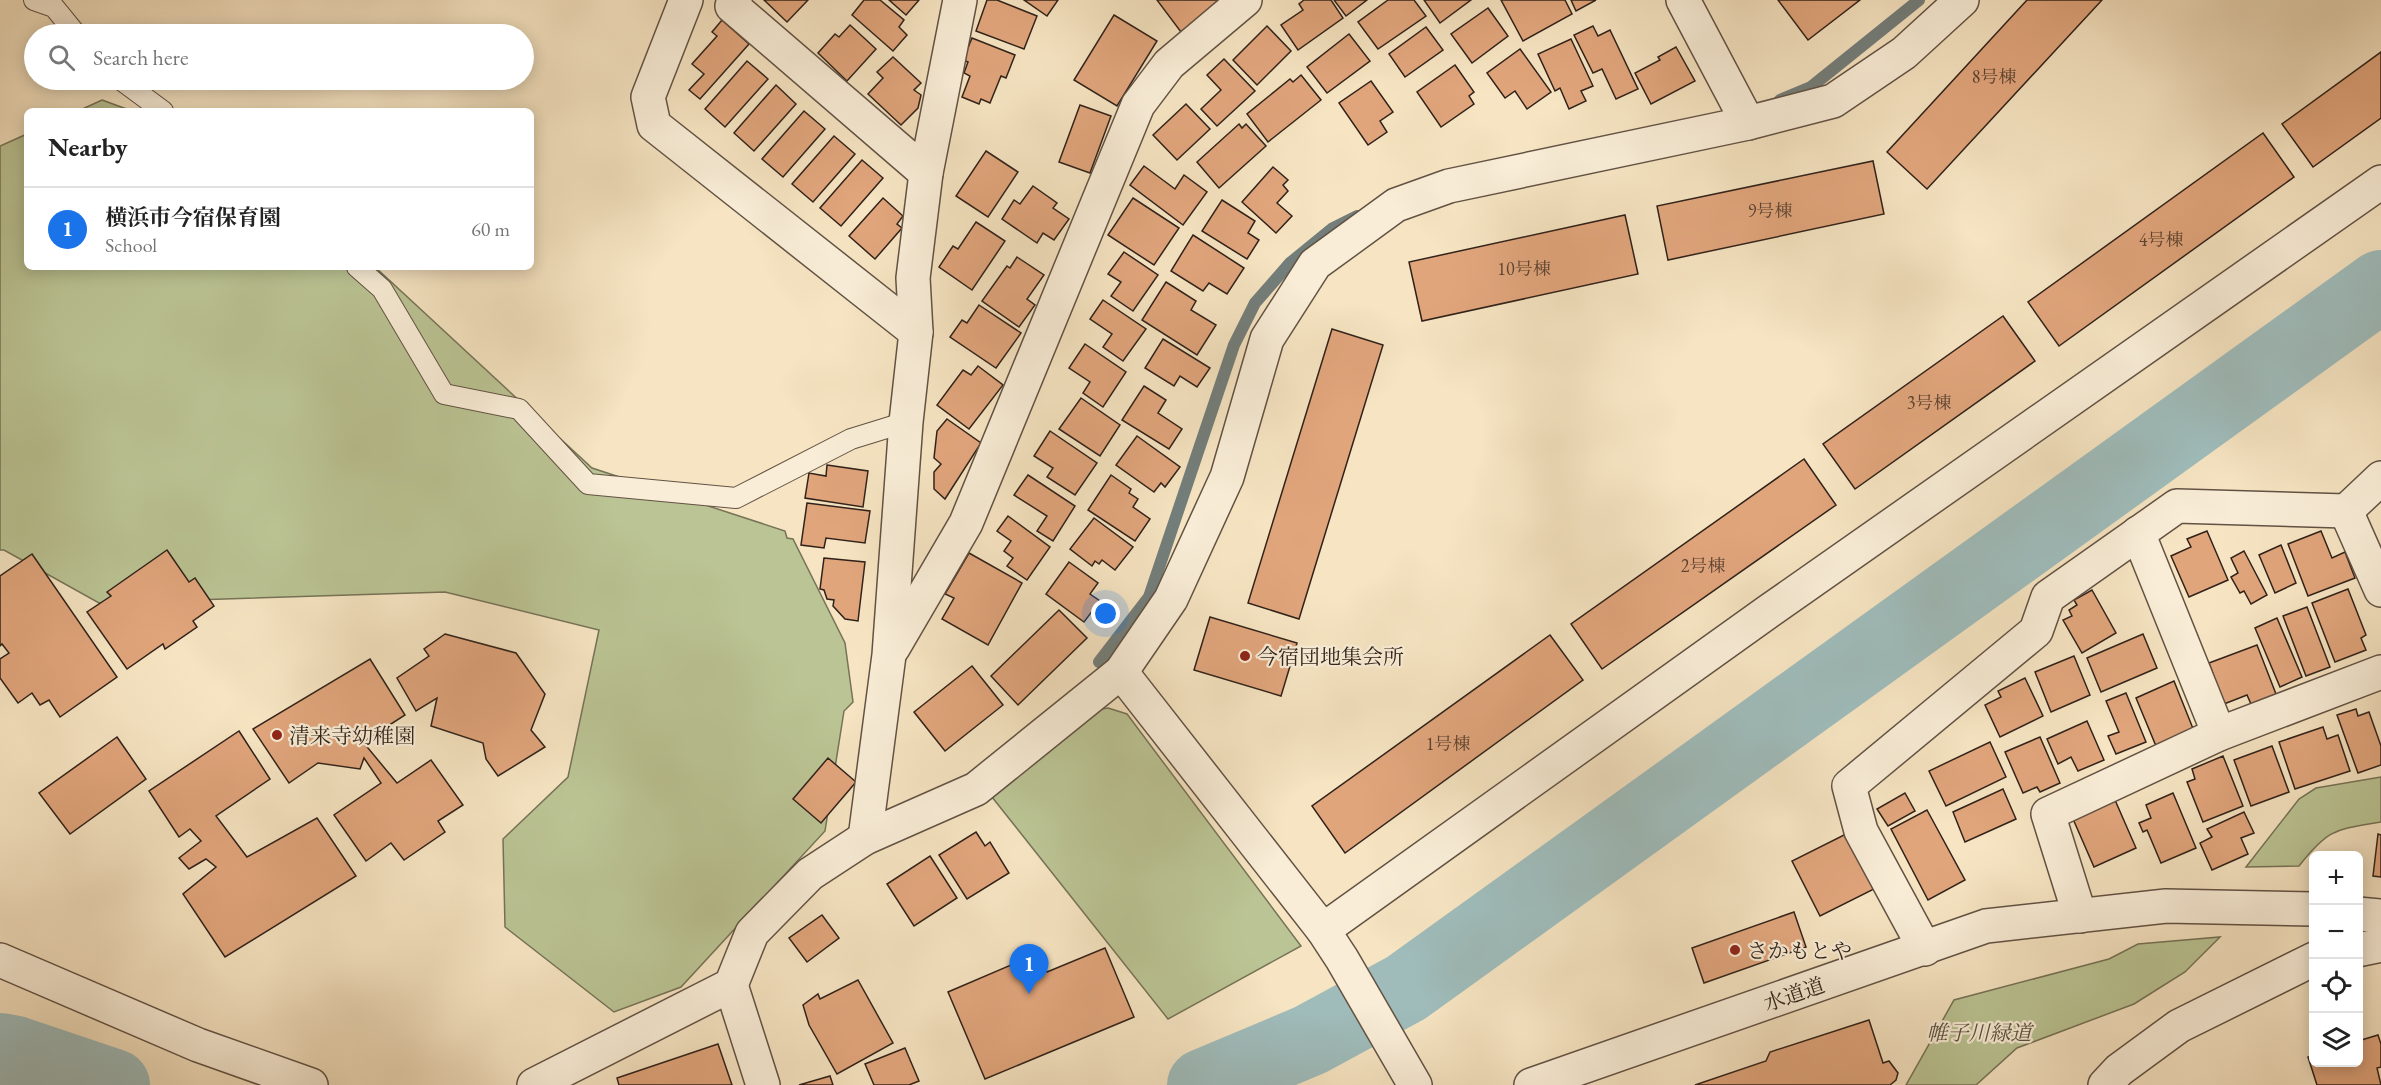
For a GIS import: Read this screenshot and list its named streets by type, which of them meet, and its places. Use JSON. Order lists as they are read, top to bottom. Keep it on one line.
{"streets":{"street":["水道道"]},"parks":["帷子川緑道"],"places":["今宿団地集会所","清来寺幼稚園","さかもとや"],"house_numbers":["8号棟","9号棟","4号棟","10号棟","3号棟","2号棟","1号棟"],"page":{"search":"Search here","heading":"Nearby","list":[{"mark":"1","name":"横浜市今宿保育園","note":"School","value":"60 m"}],"map_buttons":["+","−"],"pins":"1"}}
